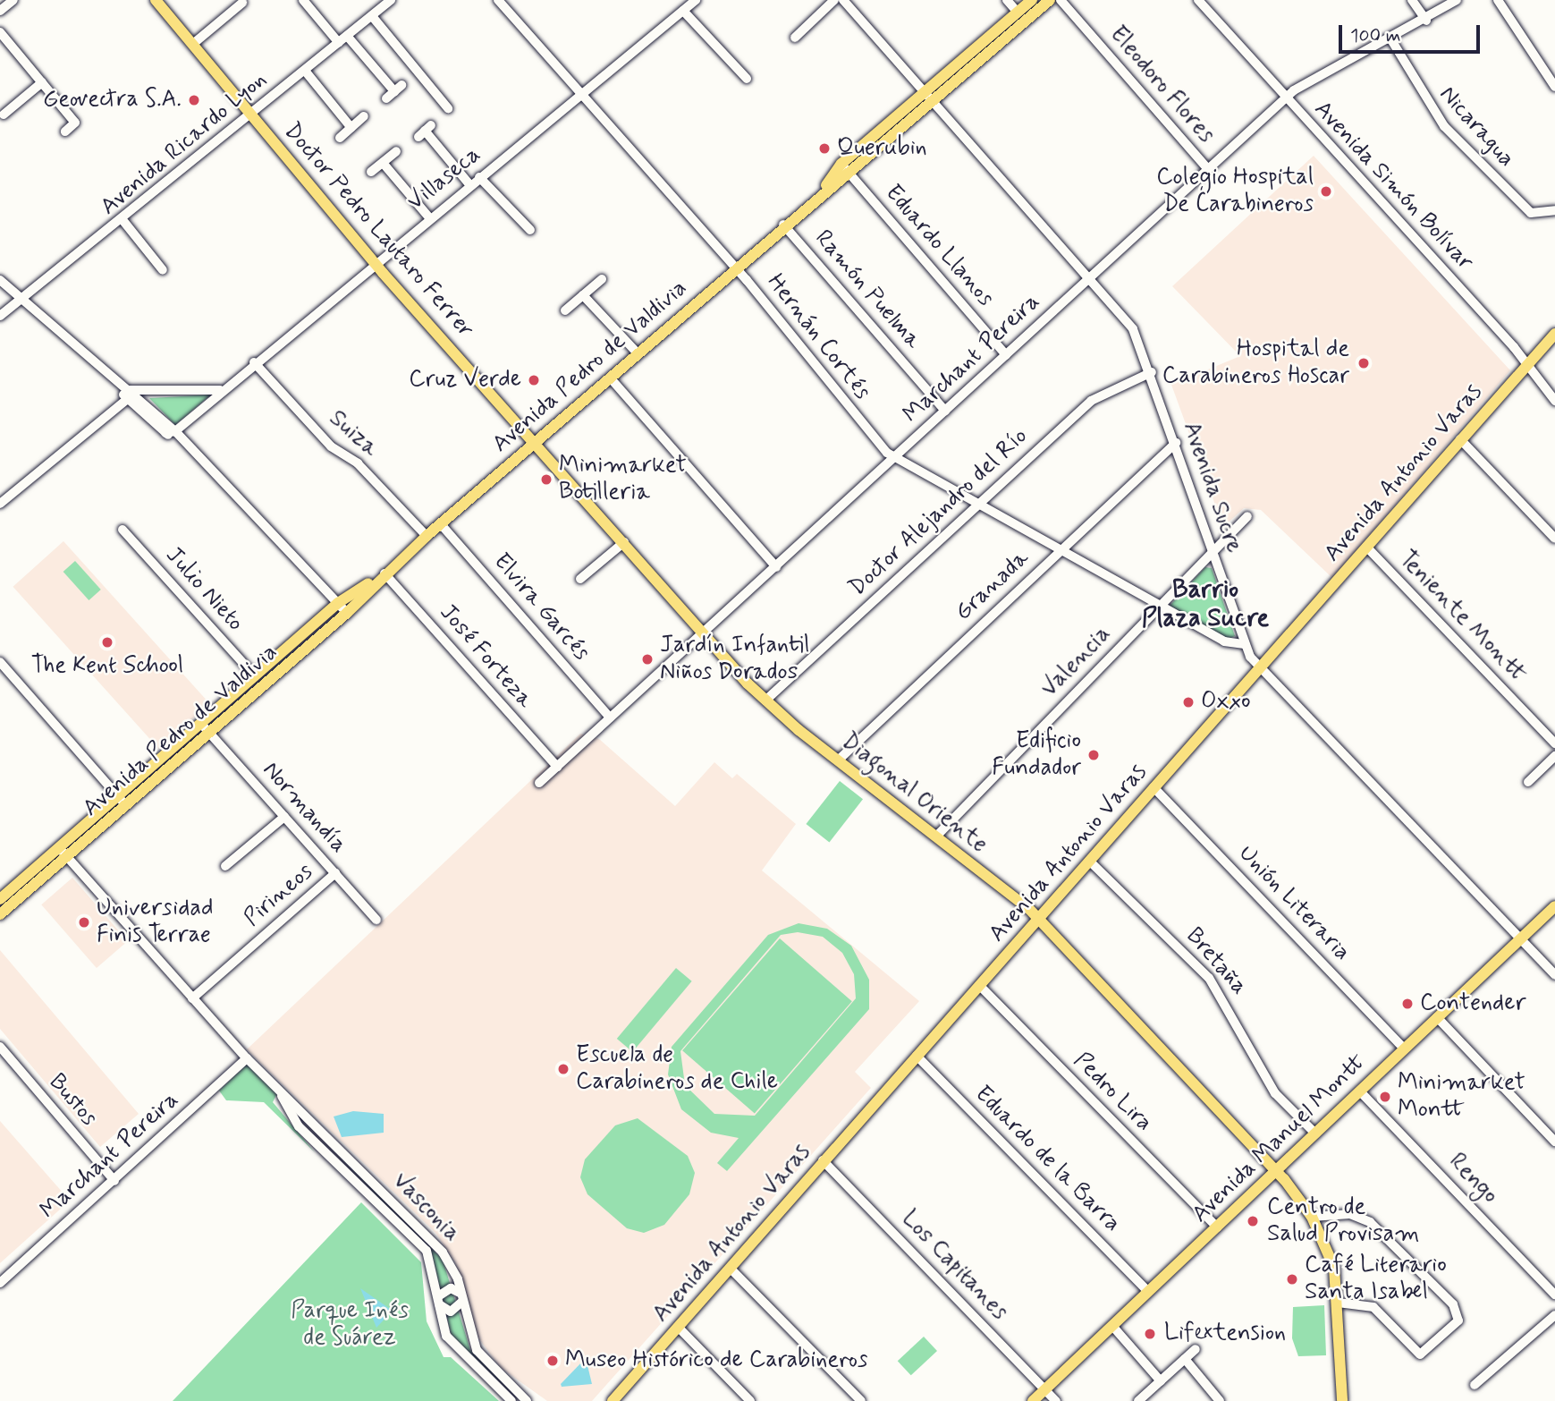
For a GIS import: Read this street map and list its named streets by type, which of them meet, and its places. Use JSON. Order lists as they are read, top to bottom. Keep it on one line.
{"streets":{"main road":["Doctor Pedro Lautaro Ferrer","Avenida Pedro de Valdivia","Avenida Antonio Varas","Diagonal Oriente","Avenida Manuel Montt"],"street":["Eleodoro Flores","Nicaragua","Avenida Ricardo Lyon","Villaseca","Avenida Simón Bolívar","Eduardo Llanos","Ramón Puelma","Hernán Cortés","Marchant Pereira","Suiza","Avenida Sucre","Doctor Alejandro del Río","Granada","Julio Nieto","Elvira Garcés","Teniente Montt","José Forteza","Valencia","Normandía","Pirineos","Unión Literaria","Bretaña","Pedro Lira","Bustos","Eduardo de la Barra","Rengo","Vasconia","Los Capitanes"]},"crossings":[["Eleodoro Flores","Marchant Pereira"],["Nicaragua","Marchant Pereira"],["Avenida Ricardo Lyon","Doctor Pedro Lautaro Ferrer"],["Villaseca","Doctor Pedro Lautaro Ferrer"],["Villaseca","Hernán Cortés"],["Villaseca","Suiza"],["Avenida Simón Bolívar","Marchant Pereira"],["Avenida Simón Bolívar","Avenida Antonio Varas"],["Doctor Pedro Lautaro Ferrer","Avenida Pedro de Valdivia"],["Doctor Pedro Lautaro Ferrer","Diagonal Oriente"],["Eduardo Llanos","Marchant Pereira"],["Eduardo Llanos","Avenida Pedro de Valdivia"],["Ramón Puelma","Marchant Pereira"],["Ramón Puelma","Avenida Pedro de Valdivia"],["Hernán Cortés","Marchant Pereira"],["Hernán Cortés","Avenida Pedro de Valdivia"],["Hernán Cortés","Avenida Sucre"],["Hernán Cortés","Doctor Alejandro del Río"],["Hernán Cortés","Granada"],["Hernán Cortés","Valencia"],["Marchant Pereira","Avenida Sucre"],["Marchant Pereira","Elvira Garcés"],["Marchant Pereira","José Forteza"],["Marchant Pereira","Diagonal Oriente"],["Marchant Pereira","Bustos"],["Marchant Pereira","Vasconia"],["Avenida Pedro de Valdivia","Suiza"],["Avenida Pedro de Valdivia","Avenida Sucre"],["Avenida Pedro de Valdivia","Julio Nieto"],["Avenida Pedro de Valdivia","Elvira Garcés"],["Avenida Pedro de Valdivia","José Forteza"],["Avenida Pedro de Valdivia","Diagonal Oriente"],["Avenida Pedro de Valdivia","Normandía"],["Avenida Pedro de Valdivia","Vasconia"],["Avenida Antonio Varas","Avenida Sucre"],["Avenida Antonio Varas","Teniente Montt"],["Avenida Antonio Varas","Diagonal Oriente"],["Avenida Antonio Varas","Unión Literaria"],["Avenida Antonio Varas","Bretaña"],["Avenida Antonio Varas","Pedro Lira"],["Avenida Antonio Varas","Eduardo de la Barra"],["Avenida Antonio Varas","Los Capitanes"],["Avenida Sucre","Doctor Alejandro del Río"],["Avenida Sucre","Granada"],["Avenida Sucre","Valencia"],["Avenida Sucre","Avenida Manuel Montt"],["Doctor Alejandro del Río","Diagonal Oriente"],["Granada","Diagonal Oriente"],["Valencia","Diagonal Oriente"],["Diagonal Oriente","Avenida Manuel Montt"],["Normandía","Pirineos"],["Pirineos","Vasconia"],["Unión Literaria","Avenida Manuel Montt"],["Bretaña","Avenida Manuel Montt"],["Pedro Lira","Avenida Manuel Montt"],["Avenida Manuel Montt","Eduardo de la Barra"],["Avenida Manuel Montt","Rengo"],["Avenida Manuel Montt","Los Capitanes"]],"districts":["Barrio Plaza Sucre"],"parks":["Parque Inés de Suárez"],"places":["Geovectra S.A.","Querubin","Colegio Hospital De Carabineros","Hospital de Carabineros Hoscar","Cruz Verde","Minimarket Botilleria","The Kent School","Jardín Infantil Niños Dorados","Oxxo","Edificio Fundador","Universidad Finis Terrae","Contender","Escuela de Carabineros de Chile","Minimarket Montt","Centro de Salud Provisam","Café Literario Santa Isabel","Lifextension","Museo Histórico de Carabineros"],"scale_bar":"100 m"}
